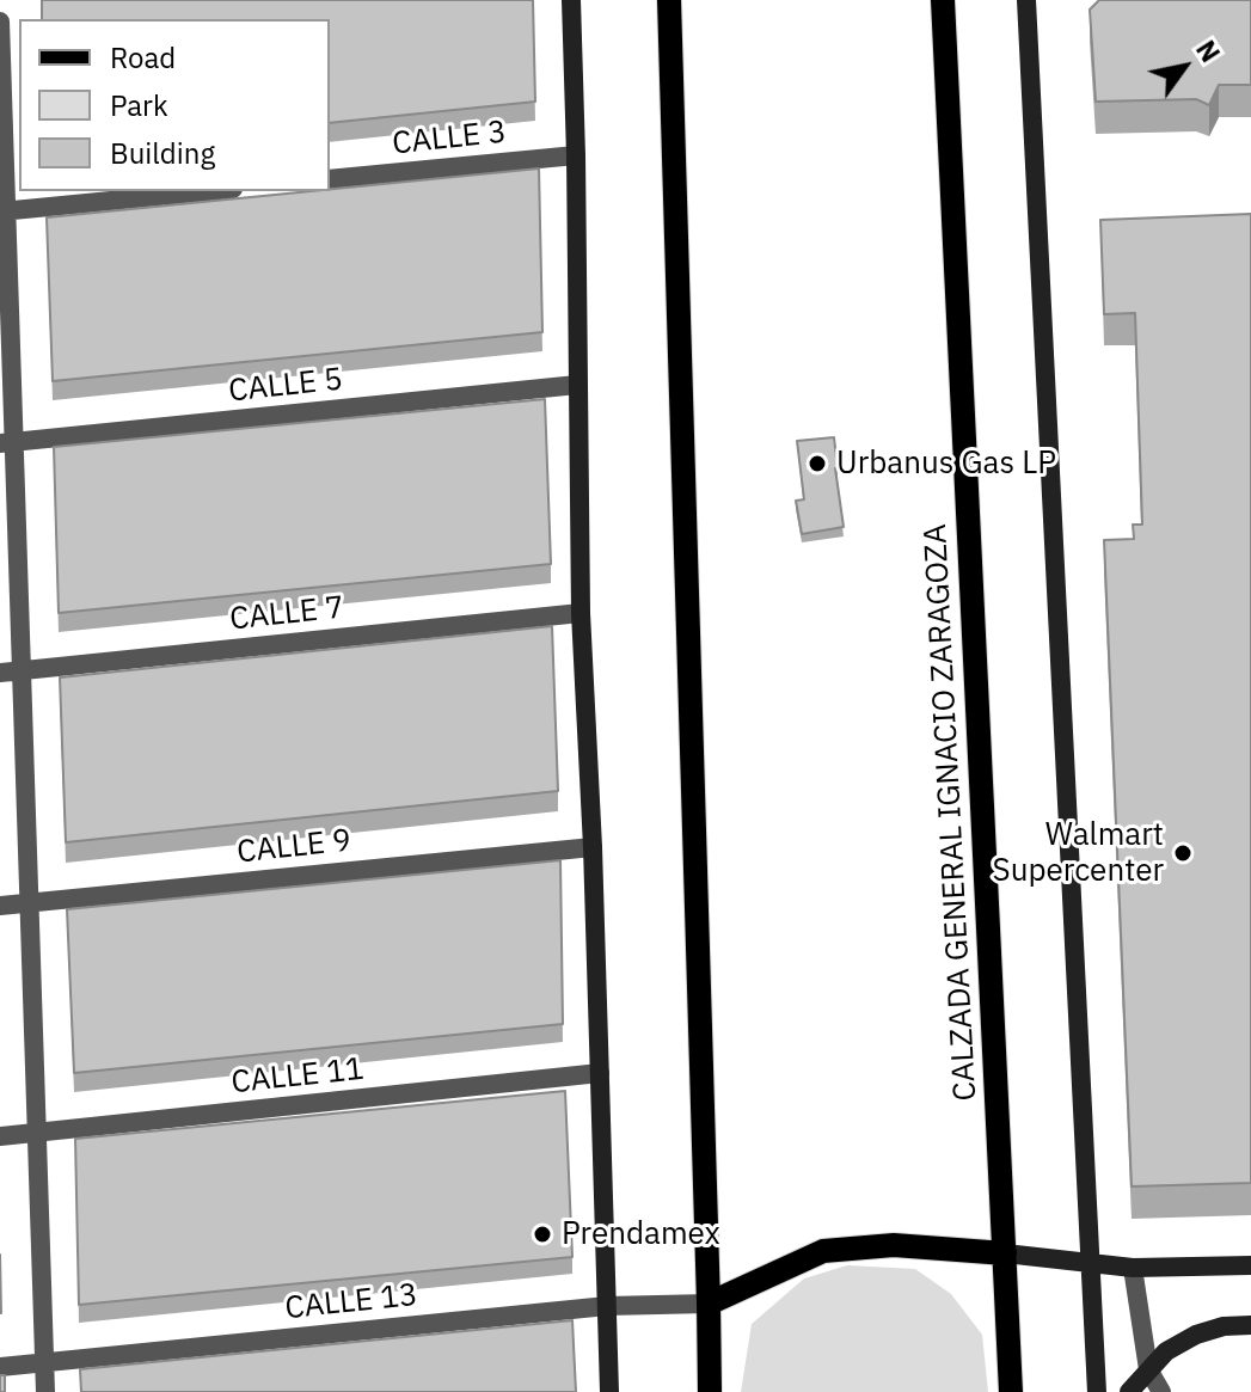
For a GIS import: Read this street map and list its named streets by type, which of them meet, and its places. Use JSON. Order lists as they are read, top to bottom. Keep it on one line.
{"streets":{"main road":["CALZADA GENERAL IGNACIO ZARAGOZA"],"street":["CALLE 3","CALLE 5","CALLE 7","CALLE 9","CALLE 11","CALLE 13"]},"places":["Urbanus Gas LP","Walmart Supercenter","Prendamex"],"legend":["Road","Park","Building"],"north":"top right"}
